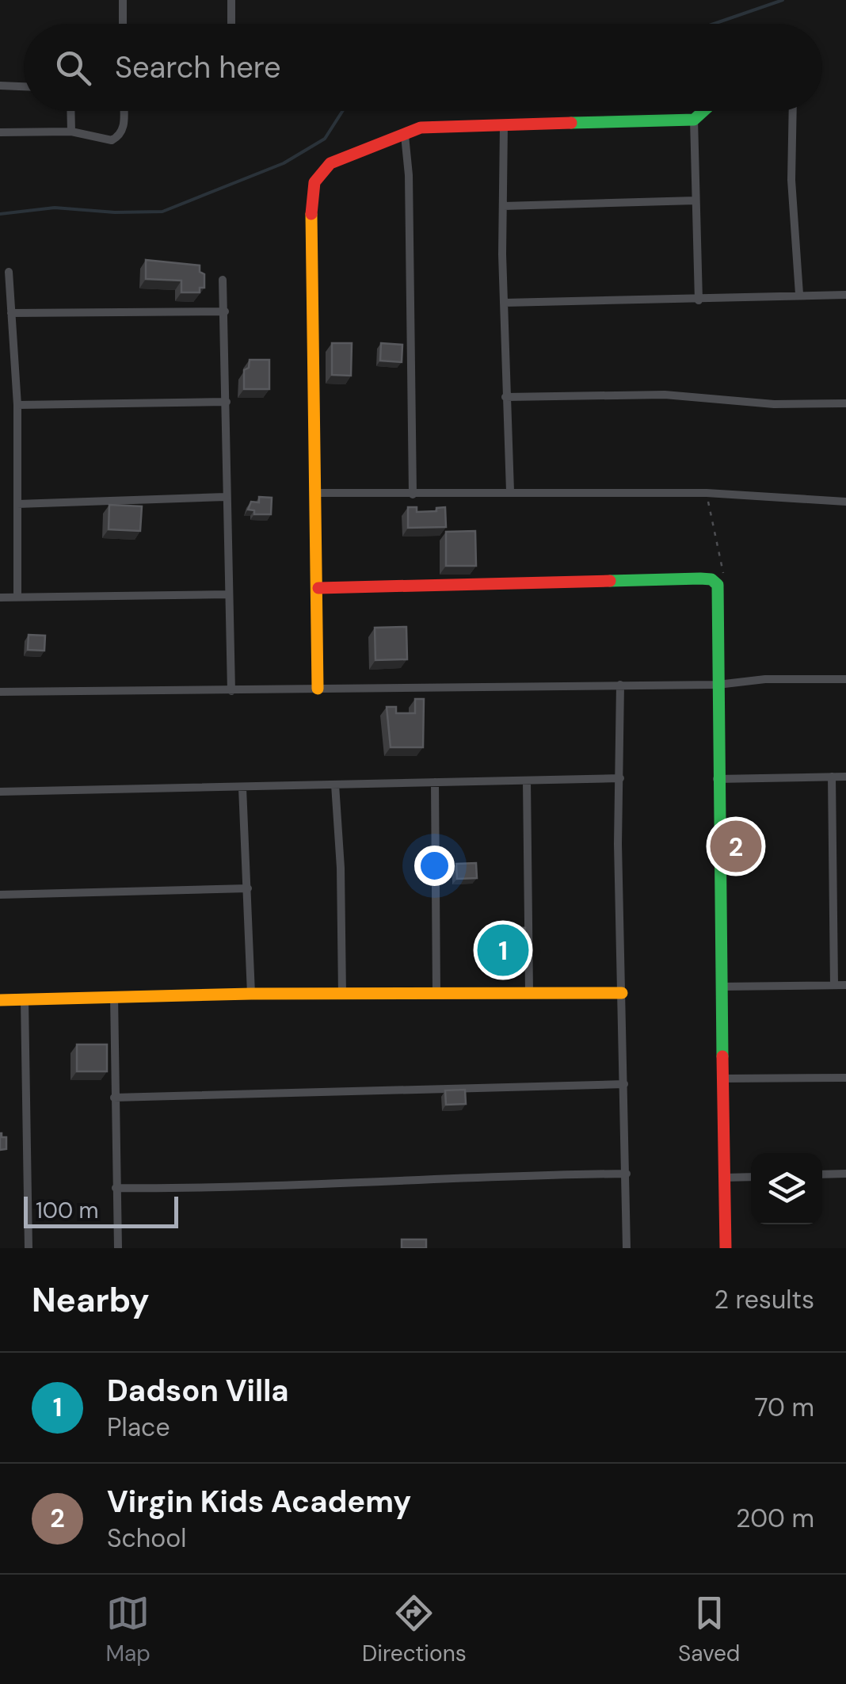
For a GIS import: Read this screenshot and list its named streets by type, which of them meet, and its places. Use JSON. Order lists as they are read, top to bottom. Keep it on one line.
{"scale_bar":"100 m","page":{"search":"Search here","pins":["2","1"],"scale":"100 m","heading":["Nearby","2 results"],"list":[{"mark":"1","name":"Dadson Villa","note":"Place","value":"70 m"},{"mark":"2","name":"Virgin Kids Academy","note":"School","value":"200 m"}],"nav":["Map","Directions","Saved"]}}
